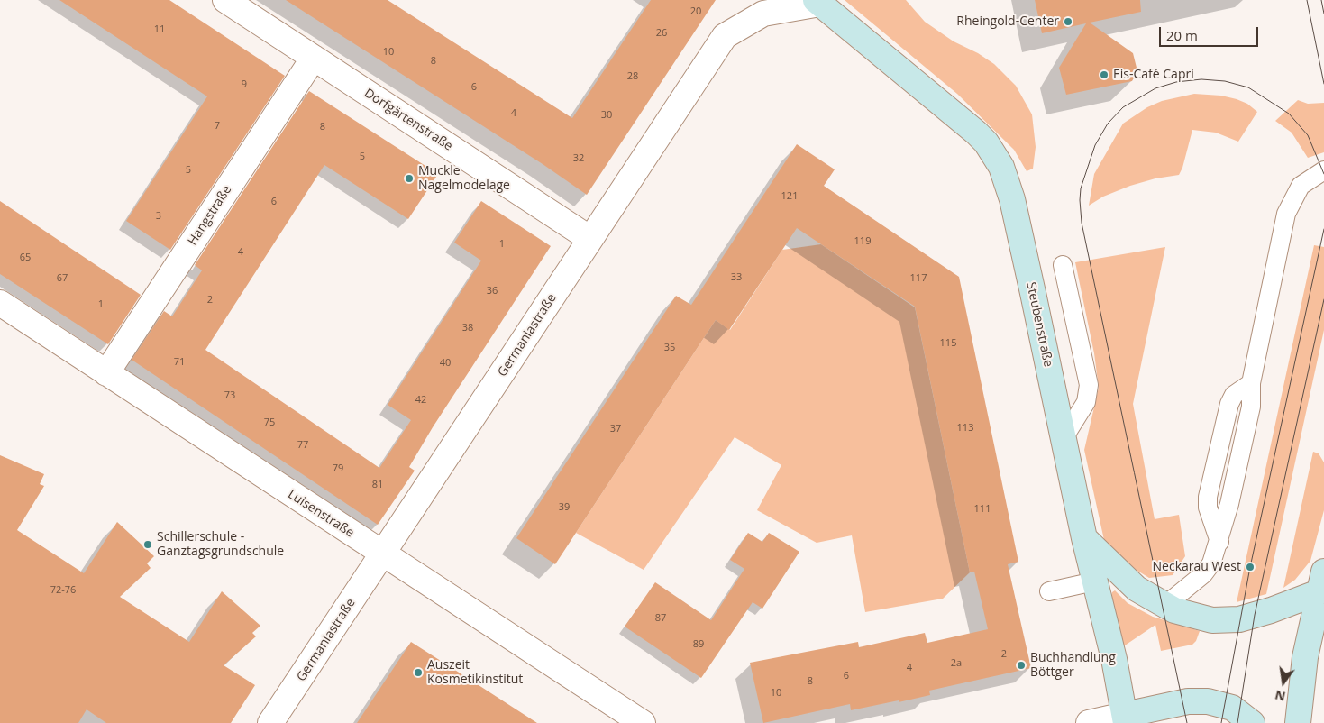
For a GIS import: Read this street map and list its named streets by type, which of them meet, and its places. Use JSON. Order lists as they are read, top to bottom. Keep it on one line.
{"streets":{"street":["Dorfgärtenstraße","Hangstraße","Steubenstraße","Germaniastraße","Luisenstraße"]},"crossings":[["Dorfgärtenstraße","Hangstraße"],["Dorfgärtenstraße","Germaniastraße"],["Hangstraße","Luisenstraße"],["Steubenstraße","Germaniastraße"],["Germaniastraße","Luisenstraße"]],"places":["Rheingold-Center","Eis-Café Capri","Muckle Nagelmodelage","Schillerschule - Ganztagsgrundschule","Neckarau West","Buchhandlung Böttger","Auszeit Kosmetikinstitut"],"house_numbers":["20","11","26","10","8","28","9","6","4","30","7","8","5","32","5","121","6","3","119","1","4","65","33","67","117","36","2","1","38","115","35","71","40","73","42","75","113","37","77","79","81","39","111","72-76","87","89","2","2a","4","6","8","10"],"scale_bar":"20 m","north":"bottom"}
